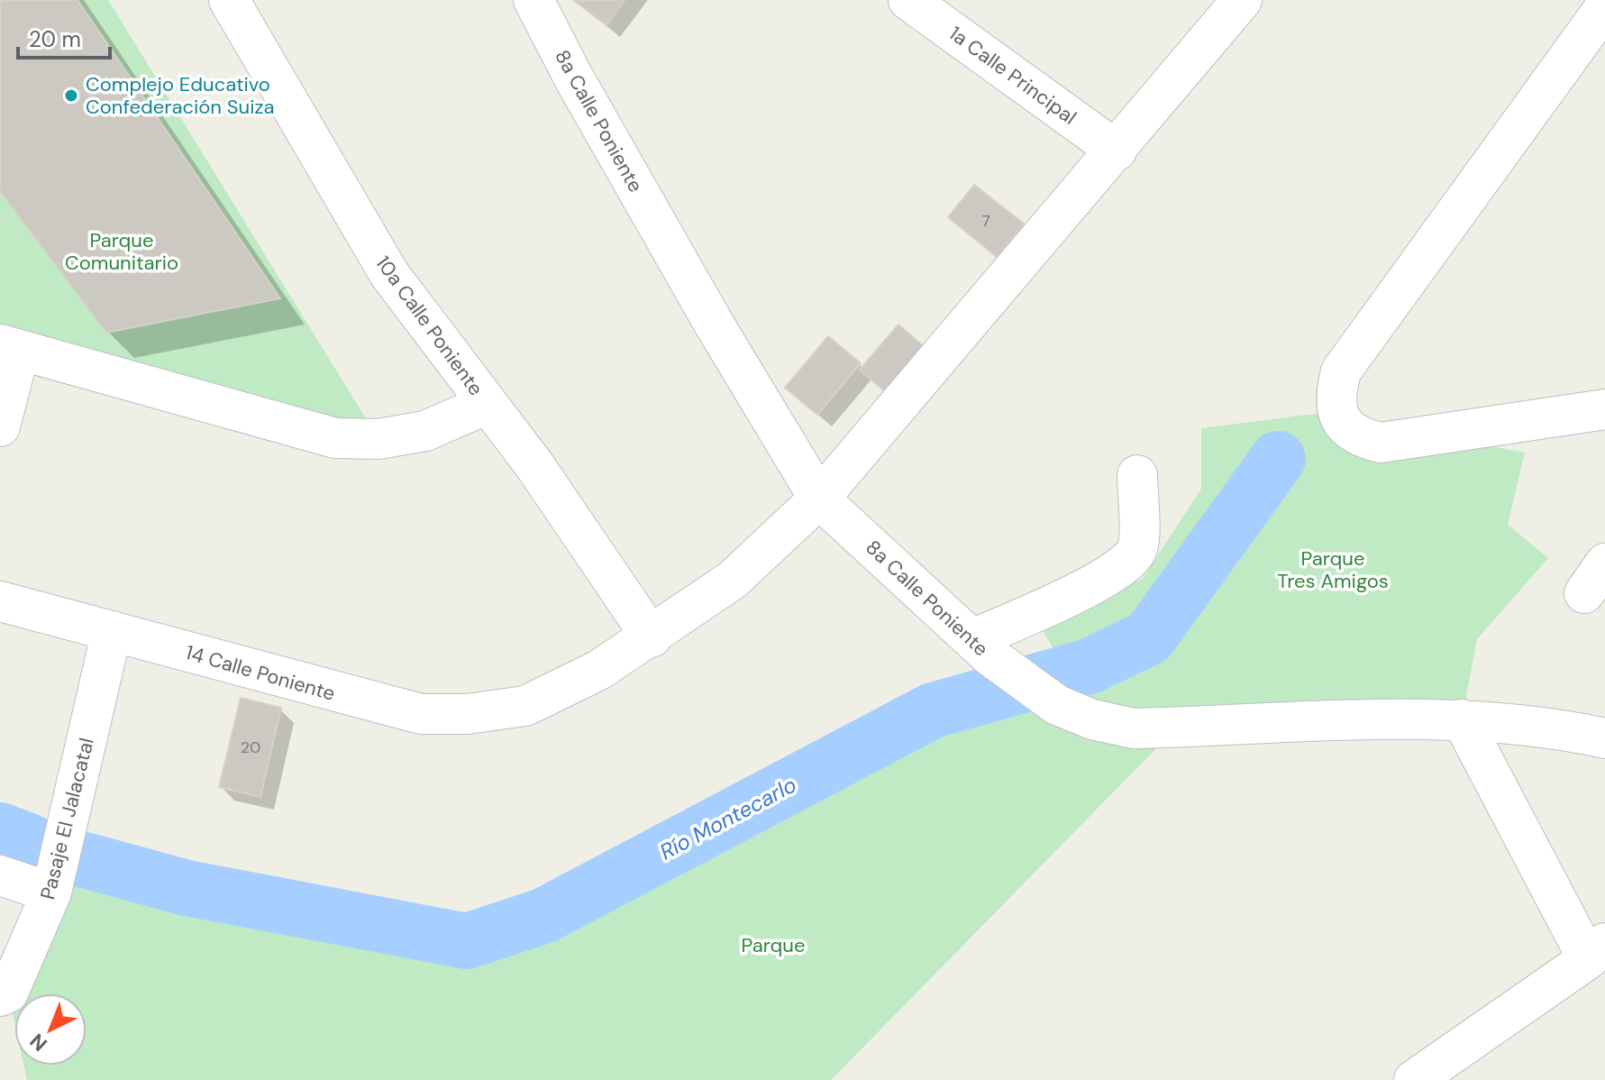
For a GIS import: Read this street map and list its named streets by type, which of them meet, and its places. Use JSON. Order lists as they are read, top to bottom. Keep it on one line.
{"streets":{"street":["1a Calle Principal","8a Calle Poniente","10a Calle Poniente","14 Calle Poniente","Pasaje El Jalacatal"]},"crossings":[["1a Calle Principal","14 Calle Poniente"],["8a Calle Poniente","14 Calle Poniente"],["10a Calle Poniente","14 Calle Poniente"],["14 Calle Poniente","Pasaje El Jalacatal"]],"water":["Río Montecarlo"],"parks":["Parque Comunitario","Parque Tres Amigos","Parque"],"places":["Complejo Educativo Confederación Suiza"],"house_numbers":["7","20"],"scale_bar":"20 m","north":"bottom left"}
